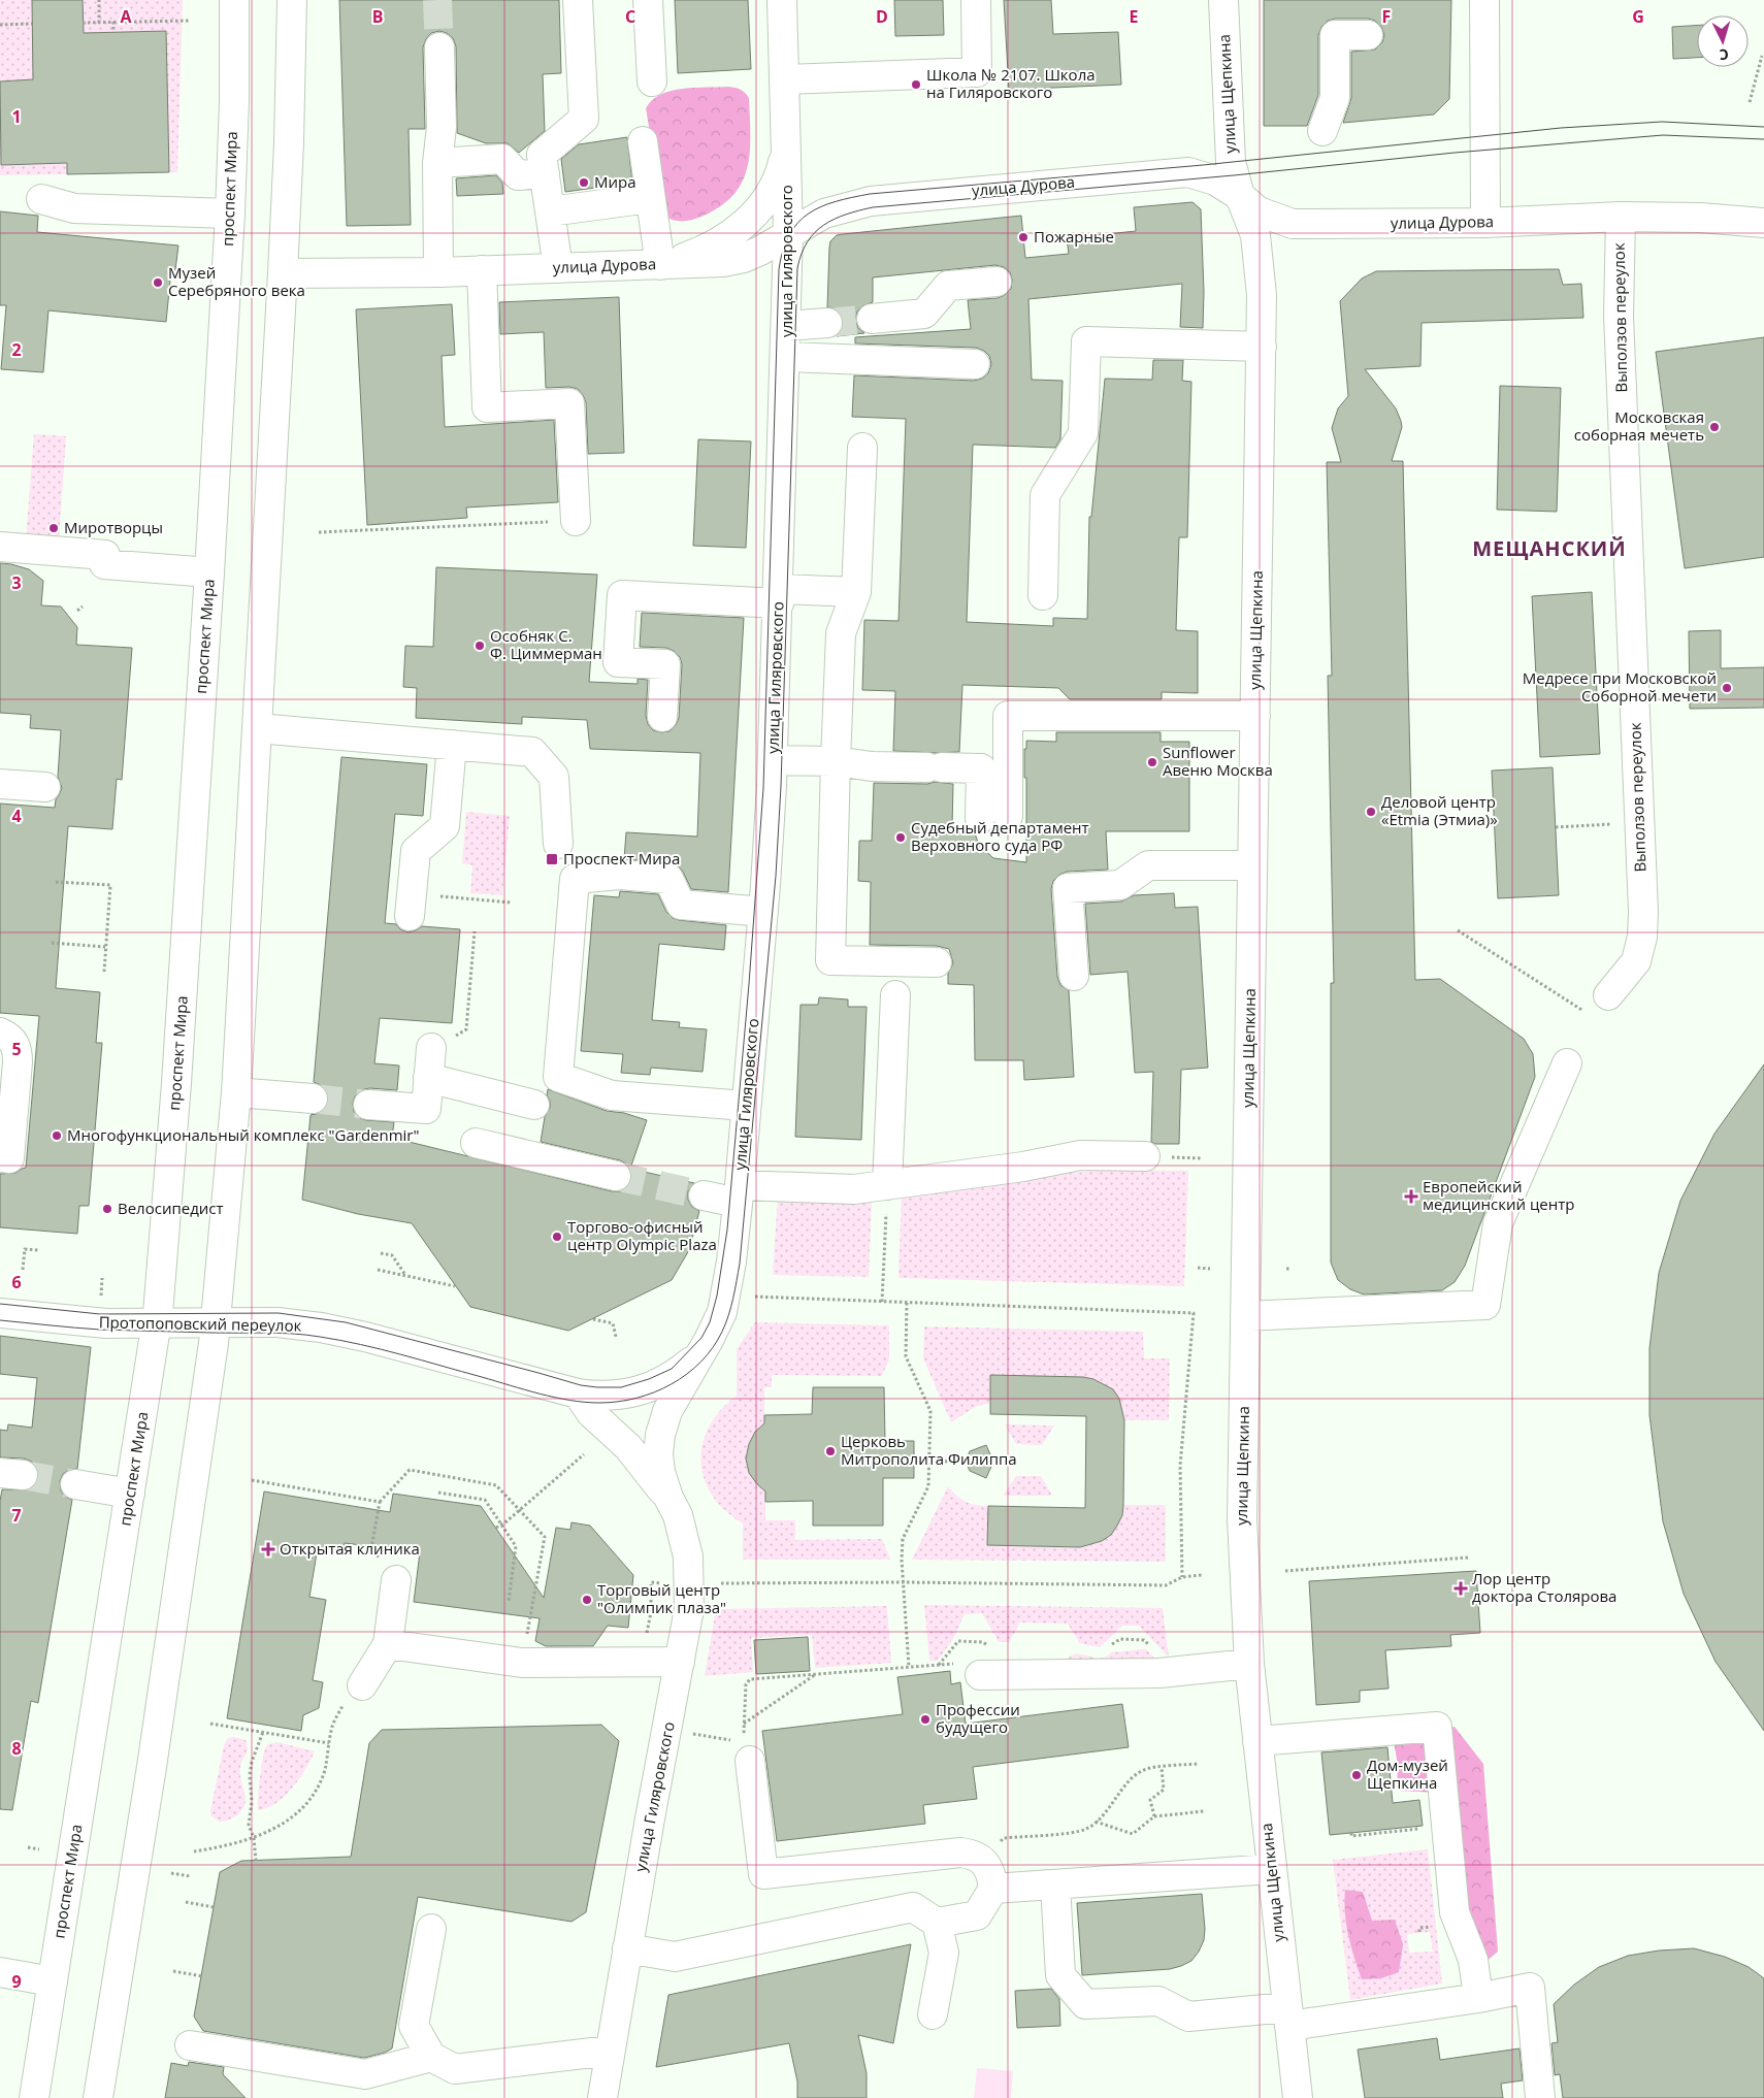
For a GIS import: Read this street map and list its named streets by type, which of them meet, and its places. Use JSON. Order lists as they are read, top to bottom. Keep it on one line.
{"streets":{"main road":["улица Щепкина","улица Дурова","проспект Мира","улица Гиляровского","Выползов переулок","Протопоповский переулок"]},"crossings":[["улица Щепкина","улица Дурова"],["улица Дурова","улица Гиляровского"],["улица Дурова","Выползов переулок"],["проспект Мира","Протопоповский переулок"],["улица Гиляровского","Протопоповский переулок"]],"districts":["МЕЩАНСКИЙ"],"places":{"other":["Школа № 2107. Школа на Гиляровского","Мира","Пожарные","Музей Серебряного века","Московская соборная мечеть","Миротворцы","Особняк С. Ф. Циммерман","Медресе при Московской Соборной мечети","Sunflower Авеню Москва","Деловой центр «Etmia (Этмиа)»","Судебный департамент Верховного суда РФ","Многофункциональный комплекс \"Gardenmir\"","Велосипедист","Торгово-офисный центр Olympic Plaza","Церковь Митрополита Филиппа","Торговый центр \"Олимпик плаза\"","Профессии будущего","Дом-музей Щепкина"],"transit":["Проспект Мира"],"health":["Европейский медицинский центр","Открытая клиника","Лор центр доктора Столярова"]},"north":"bottom","grid":{"columns":["A","B","C","D","E","F","G"],"rows":["1","2","3","4","5","6","7","8","9"]}}
